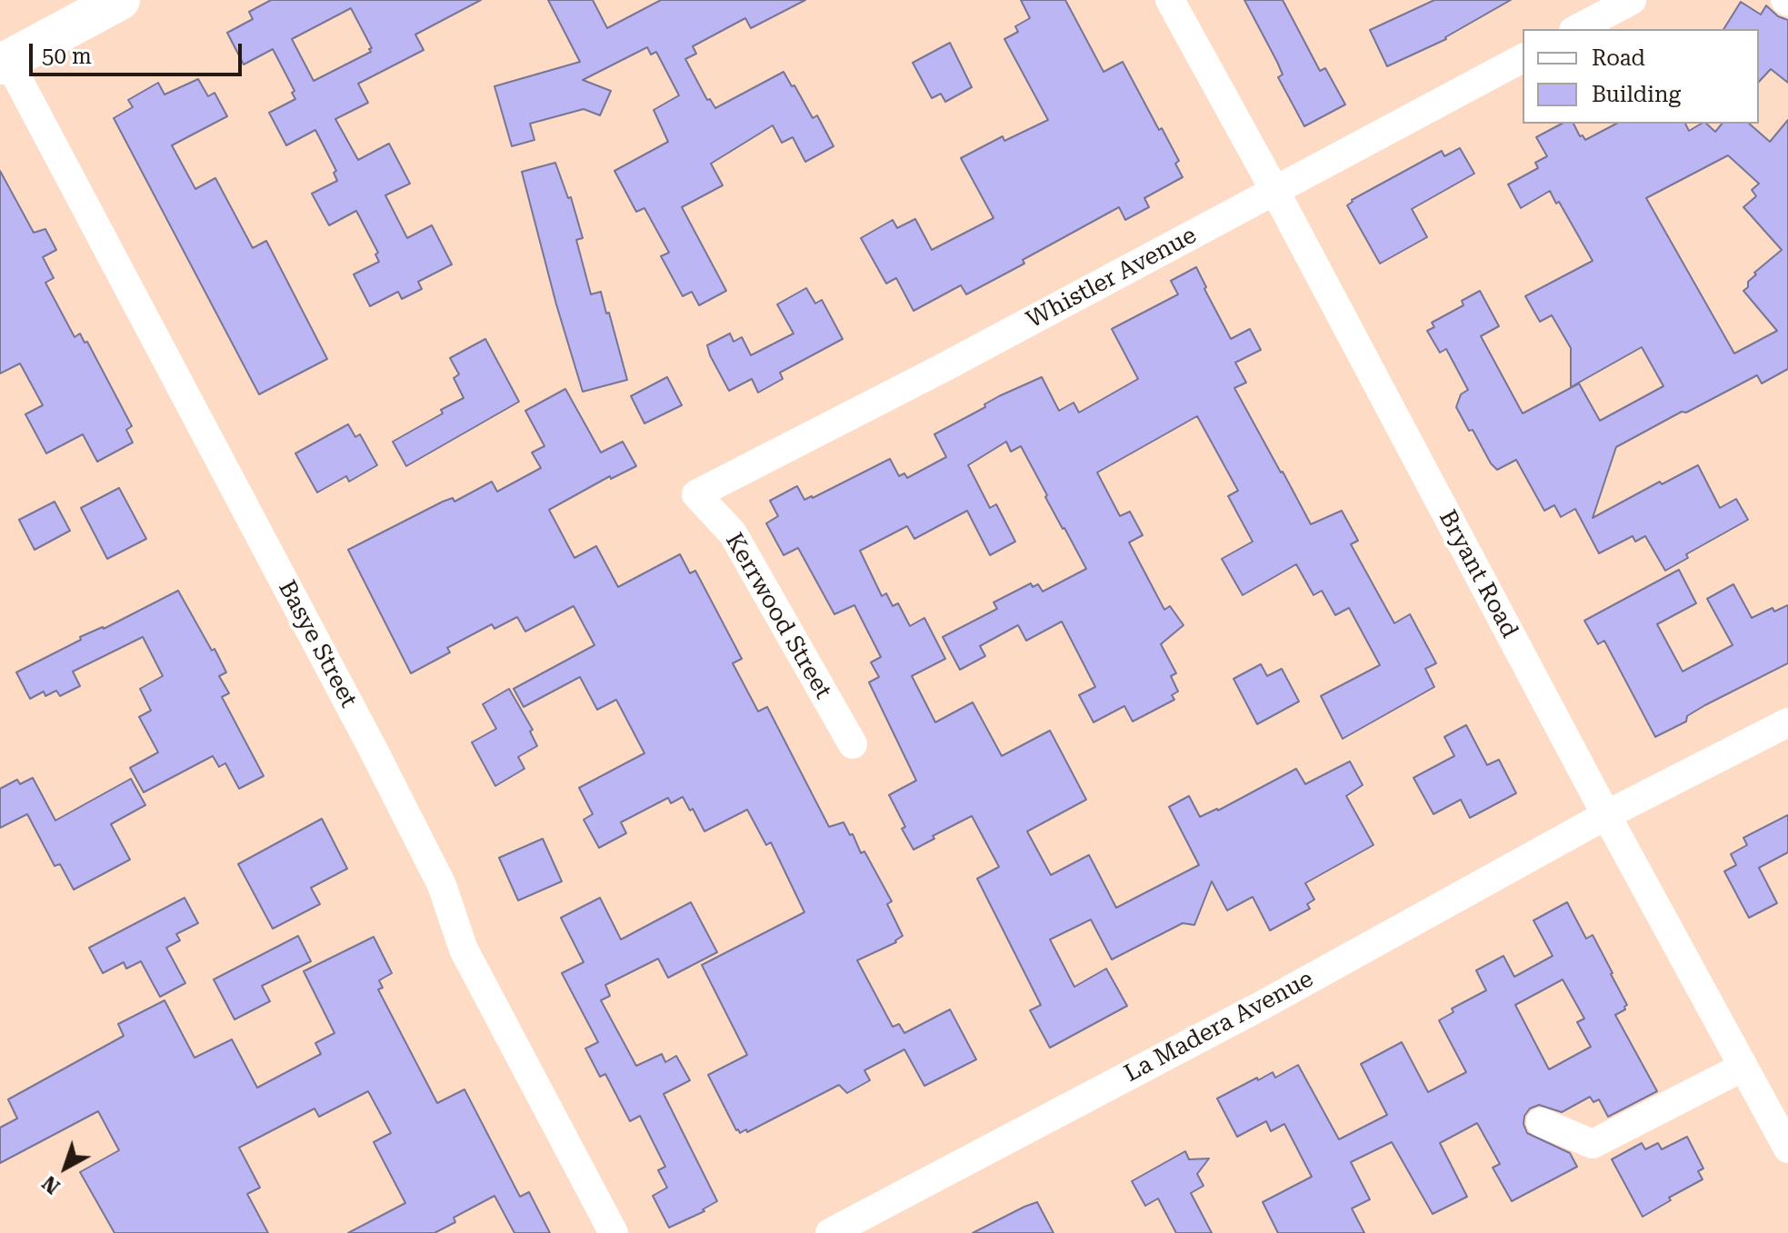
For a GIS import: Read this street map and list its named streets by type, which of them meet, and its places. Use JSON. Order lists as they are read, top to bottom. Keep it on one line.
{"streets":{"street":["Whistler Avenue","Bryant Road","Kerrwood Street","Basye Street","La Madera Avenue"]},"crossings":[["Whistler Avenue","Bryant Road"],["Whistler Avenue","Kerrwood Street"],["Bryant Road","La Madera Avenue"]],"legend":["Road","Building"],"scale_bar":"50 m","north":"bottom left"}
